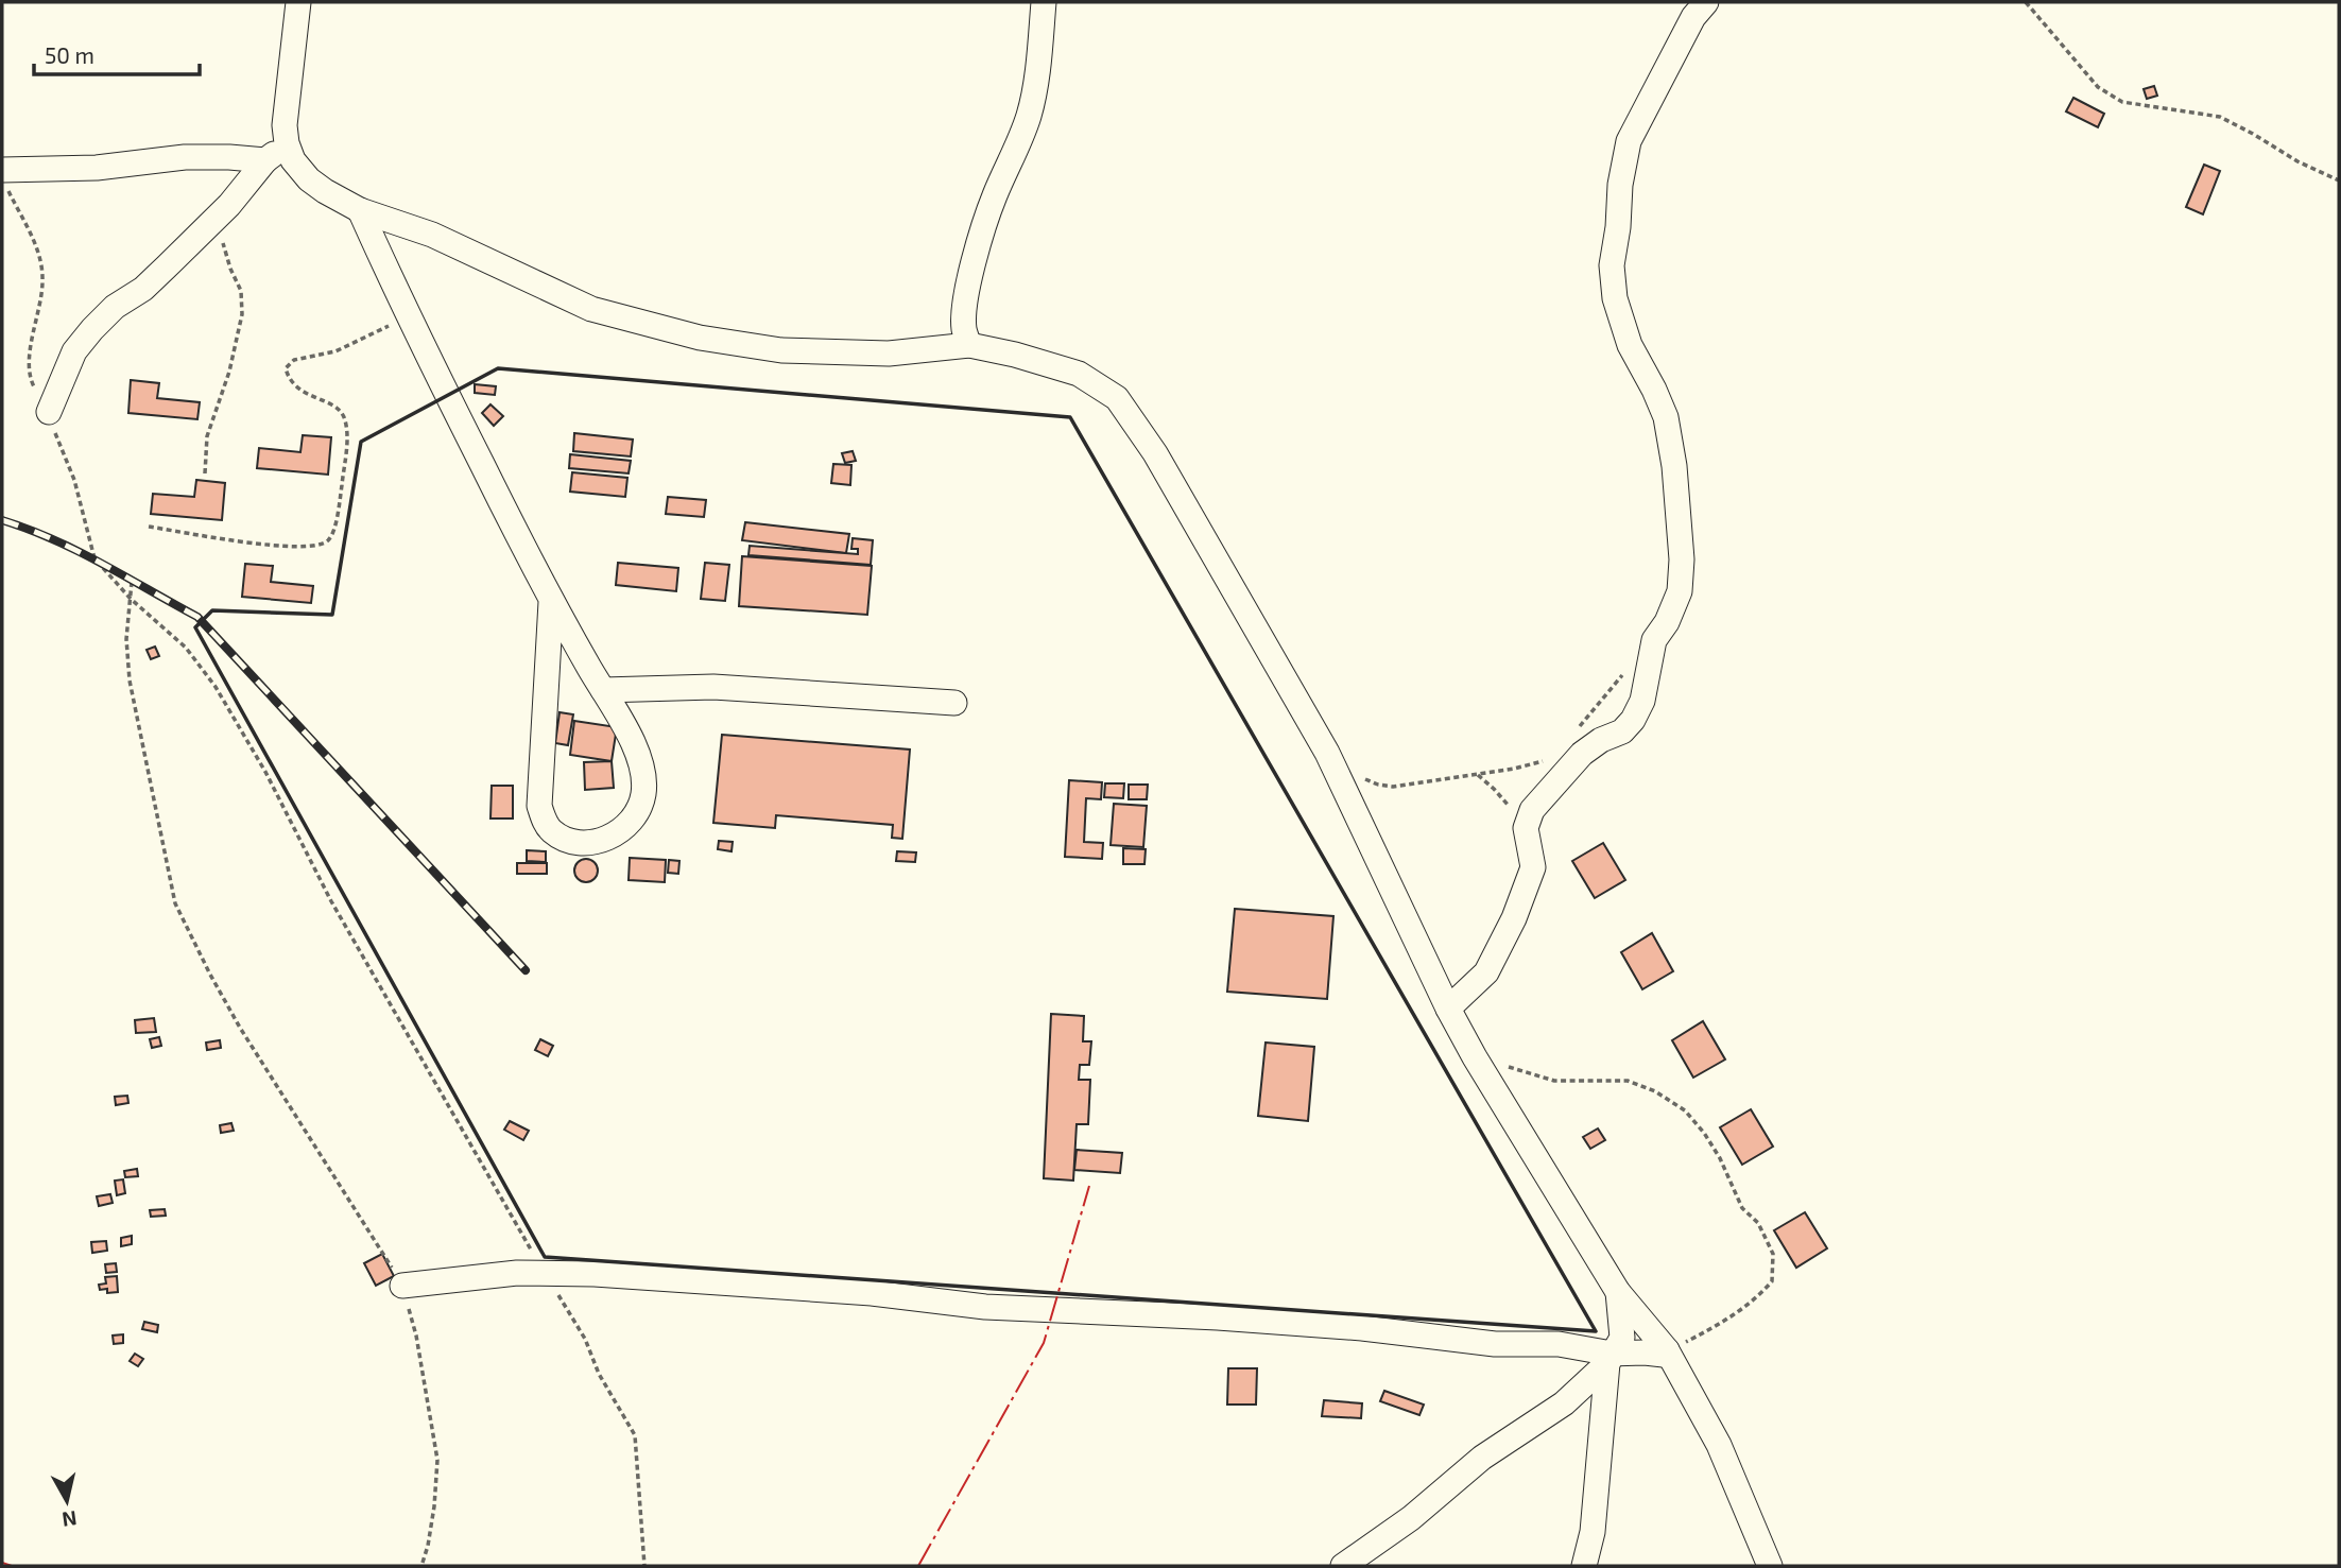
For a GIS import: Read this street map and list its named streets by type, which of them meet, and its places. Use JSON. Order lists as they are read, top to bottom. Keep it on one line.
{"scale_bar":"50 m","north":"bottom"}
